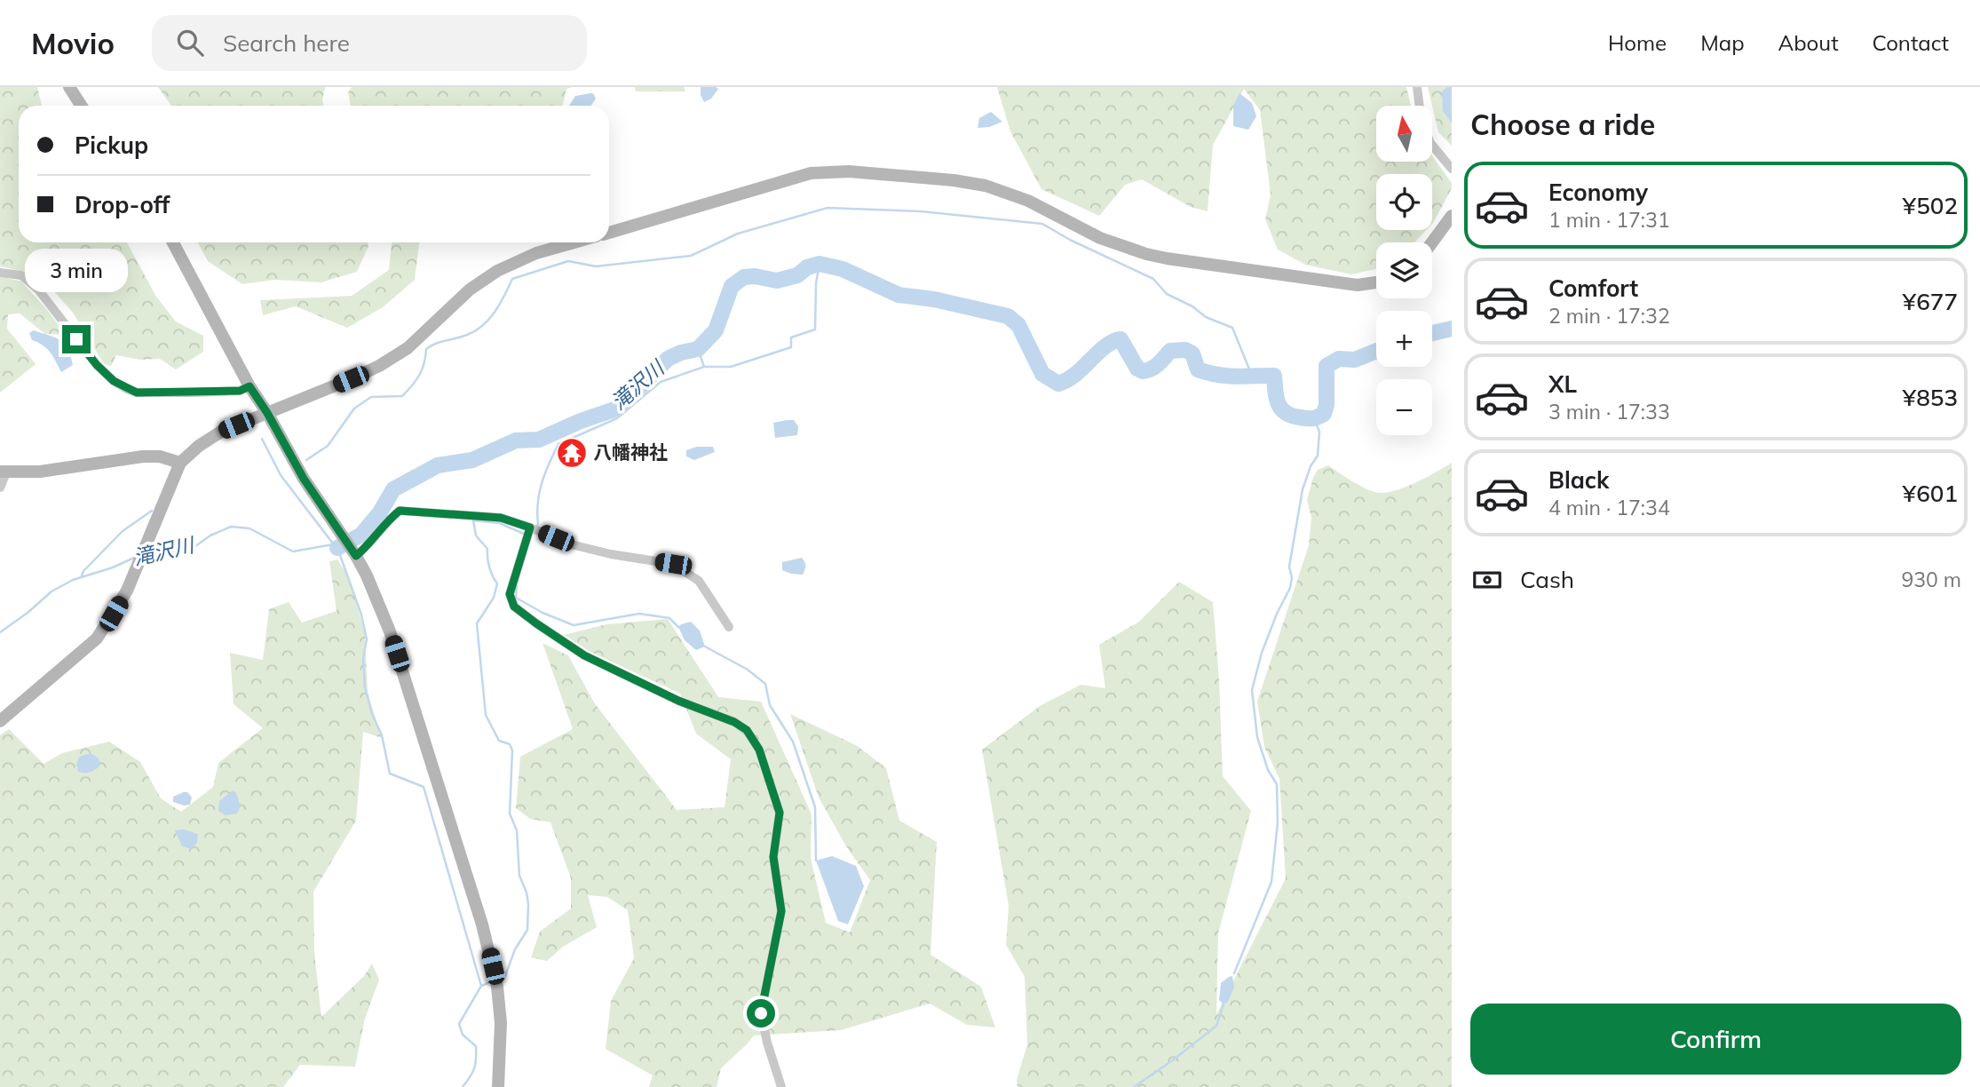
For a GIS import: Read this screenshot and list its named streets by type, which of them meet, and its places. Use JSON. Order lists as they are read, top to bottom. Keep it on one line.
{"water":["滝沢川"],"places":{"temple":["八幡神社"]},"north":"top","page":{"header":"Movio","search":"Search here","nav":["Home","Map","About","Contact"],"heading":"Choose a ride","map_buttons":["+","−"],"banner":["Pickup","Drop-off"],"list":[{"name":"Economy","note":"1 min · 17:31","value":"¥502"},{"name":"Comfort","note":"2 min · 17:32","value":"¥677"},{"name":"XL","note":"3 min · 17:33","value":"¥853"},{"name":"Black","note":"4 min · 17:34","value":"¥601"}],"bubble":"3 min","pay":["Cash","930 m"],"buttons":"Confirm"}}
